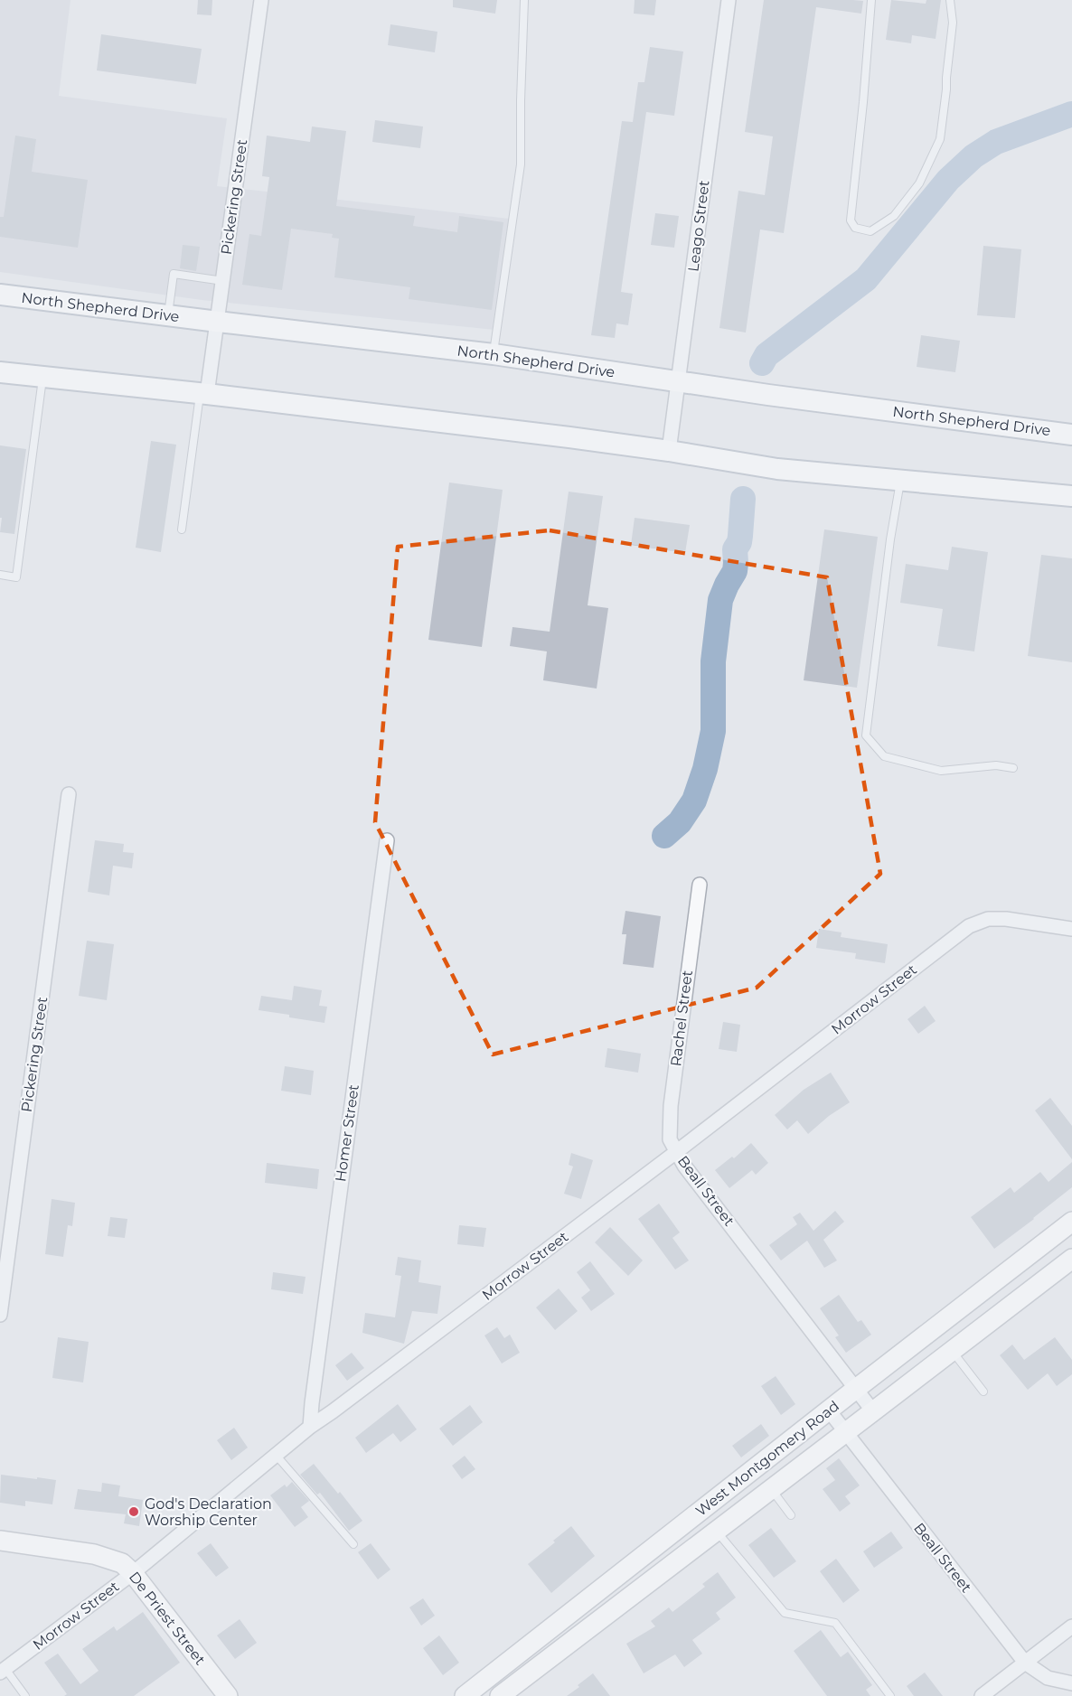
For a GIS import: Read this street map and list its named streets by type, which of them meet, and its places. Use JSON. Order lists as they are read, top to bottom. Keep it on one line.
{"streets":{"main road":["North Shepherd Drive","West Montgomery Road","De Priest Street"],"street":["Pickering Street","Leago Street","Morrow Street","Rachel Street","Homer Street","Beall Street"]},"crossings":[["Pickering Street","North Shepherd Drive"],["Leago Street","North Shepherd Drive"],["Morrow Street","Rachel Street"],["Morrow Street","Homer Street"],["Morrow Street","Beall Street"],["Morrow Street","De Priest Street"],["Rachel Street","Beall Street"],["Beall Street","West Montgomery Road"]],"places":["God's Declaration Worship Center"]}
